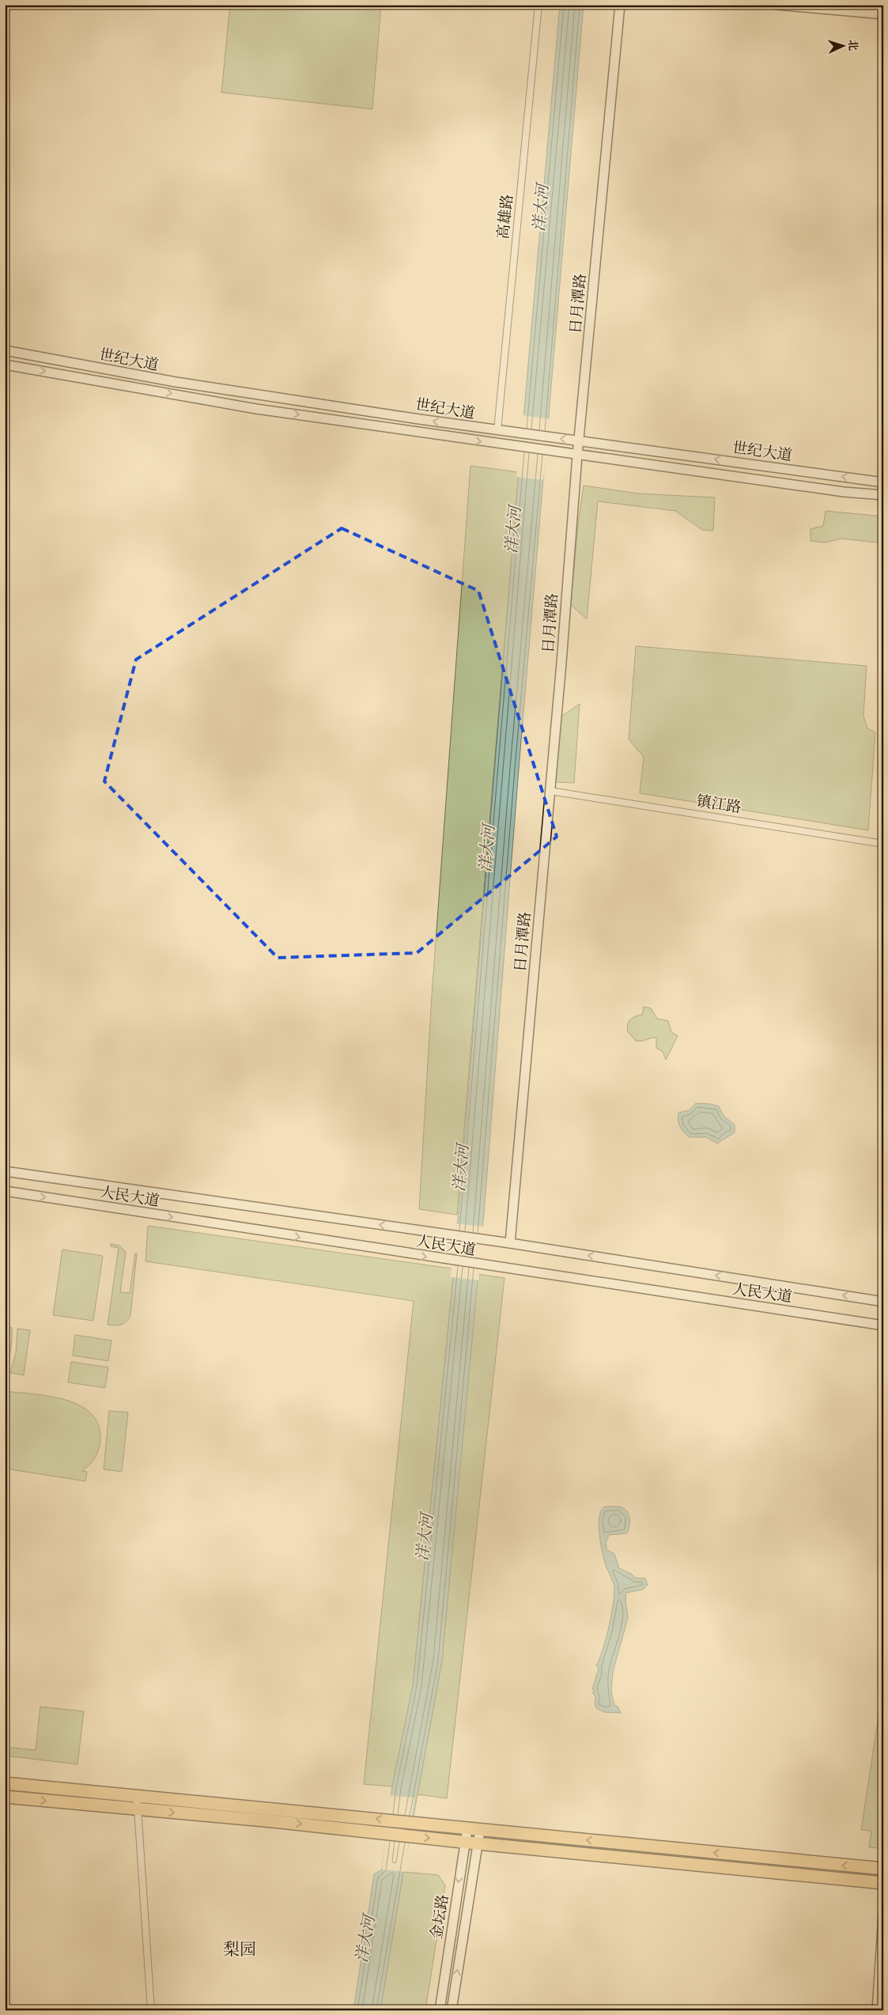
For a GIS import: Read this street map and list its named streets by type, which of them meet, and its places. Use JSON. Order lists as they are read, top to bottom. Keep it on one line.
{"streets":{"street":["高雄路","日月潭路","世纪大道","镇江路","人民大道","金坛路"]},"crossings":[["高雄路","世纪大道"],["日月潭路","世纪大道"],["日月潭路","镇江路"],["日月潭路","人民大道"]],"districts":["梨园"],"water":["洋大河"],"north":"right"}
